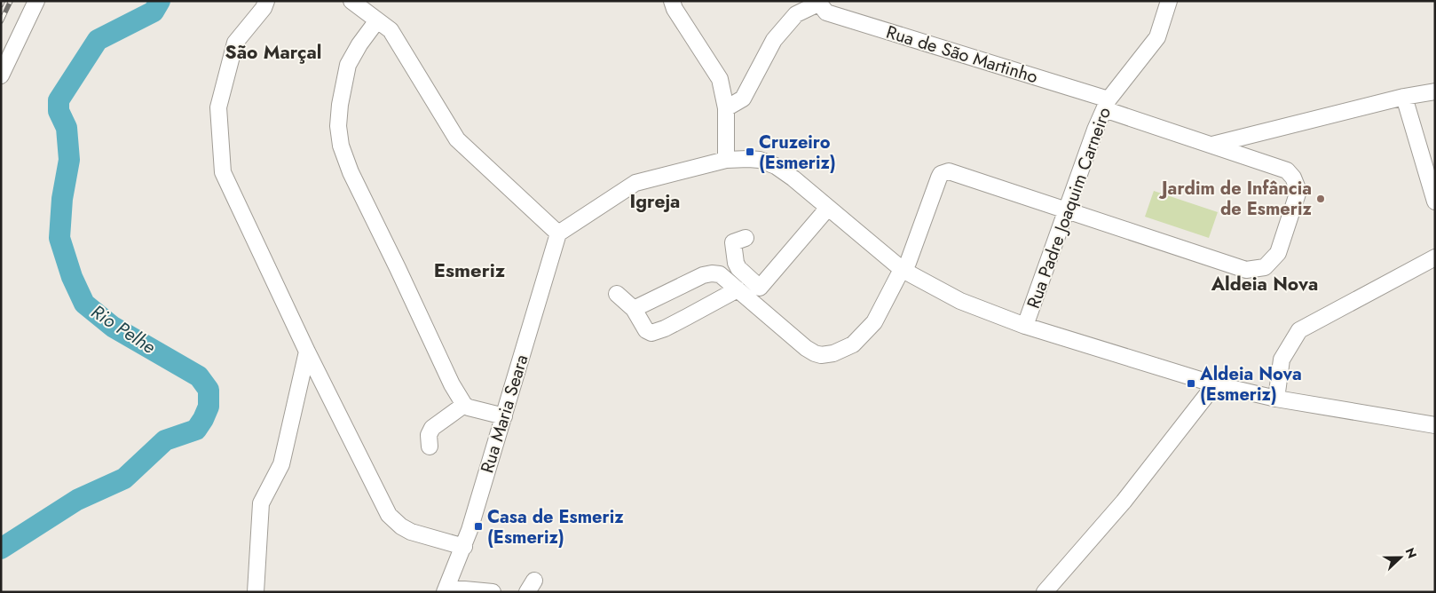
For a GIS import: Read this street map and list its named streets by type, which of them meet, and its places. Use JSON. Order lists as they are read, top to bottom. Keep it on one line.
{"streets":{"street":["Rua de São Martinho","Rua Padre Joaquim Carneiro","Rua Maria Seara"]},"crossings":[["Rua de São Martinho","Rua Padre Joaquim Carneiro"]],"districts":["São Marçal","Igreja","Esmeriz","Aldeia Nova"],"water":["Rio Pelhe"],"places":{"transit":["Cruzeiro (Esmeriz)","Aldeia Nova (Esmeriz)","Casa de Esmeriz (Esmeriz)"],"other":["Jardim de Infância de Esmeriz"]},"north":"right"}
